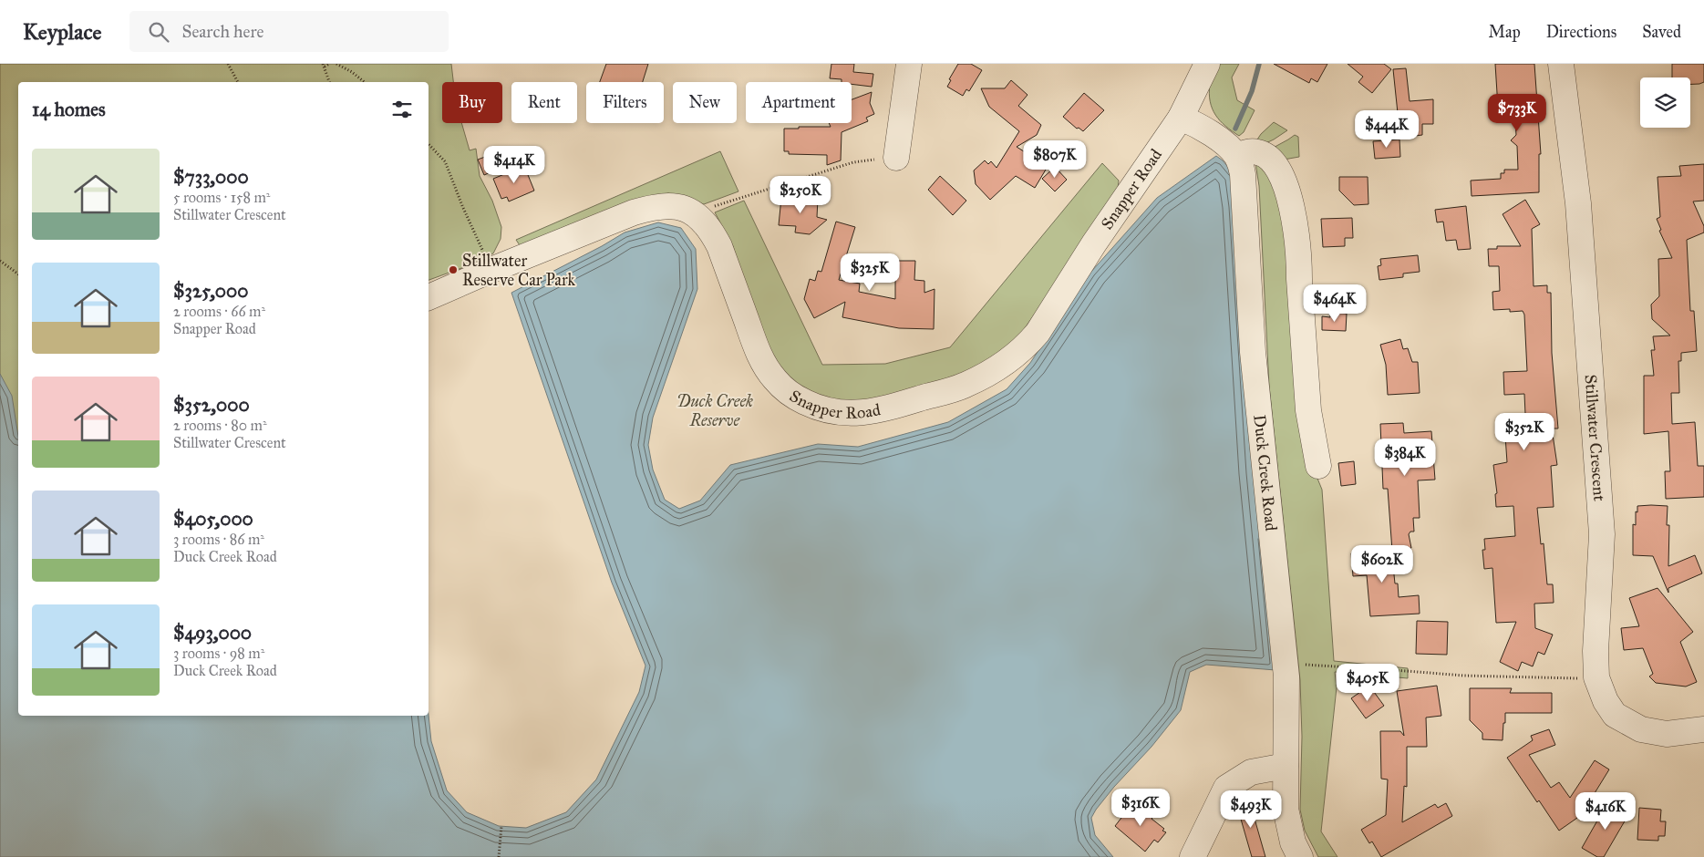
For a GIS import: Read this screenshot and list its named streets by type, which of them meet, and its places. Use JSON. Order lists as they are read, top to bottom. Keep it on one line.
{"streets":{"street":["Snapper Road","Stillwater Crescent","Duck Creek Road"]},"parks":["Duck Creek Reserve"],"places":["Stillwater Reserve Car Park"],"page":{"header":"Keyplace","search":"Search here","nav":["Map","Directions","Saved"],"chip":["Buy","Rent","Filters","New","Apartment"],"heading":"14 homes","price":["$733K","$444K","$807K","$414K","$250K","$325K","$464K","$352K","$384K","$602K","$405K","$316K","$493K","$416K"],"list":[{"name":"$733,000","note":"5 rooms · 158 m² · Stillwater Crescent"},{"name":"$325,000","note":"2 rooms · 66 m² · Snapper Road"},{"name":"$352,000","note":"2 rooms · 80 m² · Stillwater Crescent"},{"name":"$405,000","note":"3 rooms · 86 m² · Duck Creek Road"},{"name":"$493,000","note":"3 rooms · 98 m² · Duck Creek Road"}]}}
